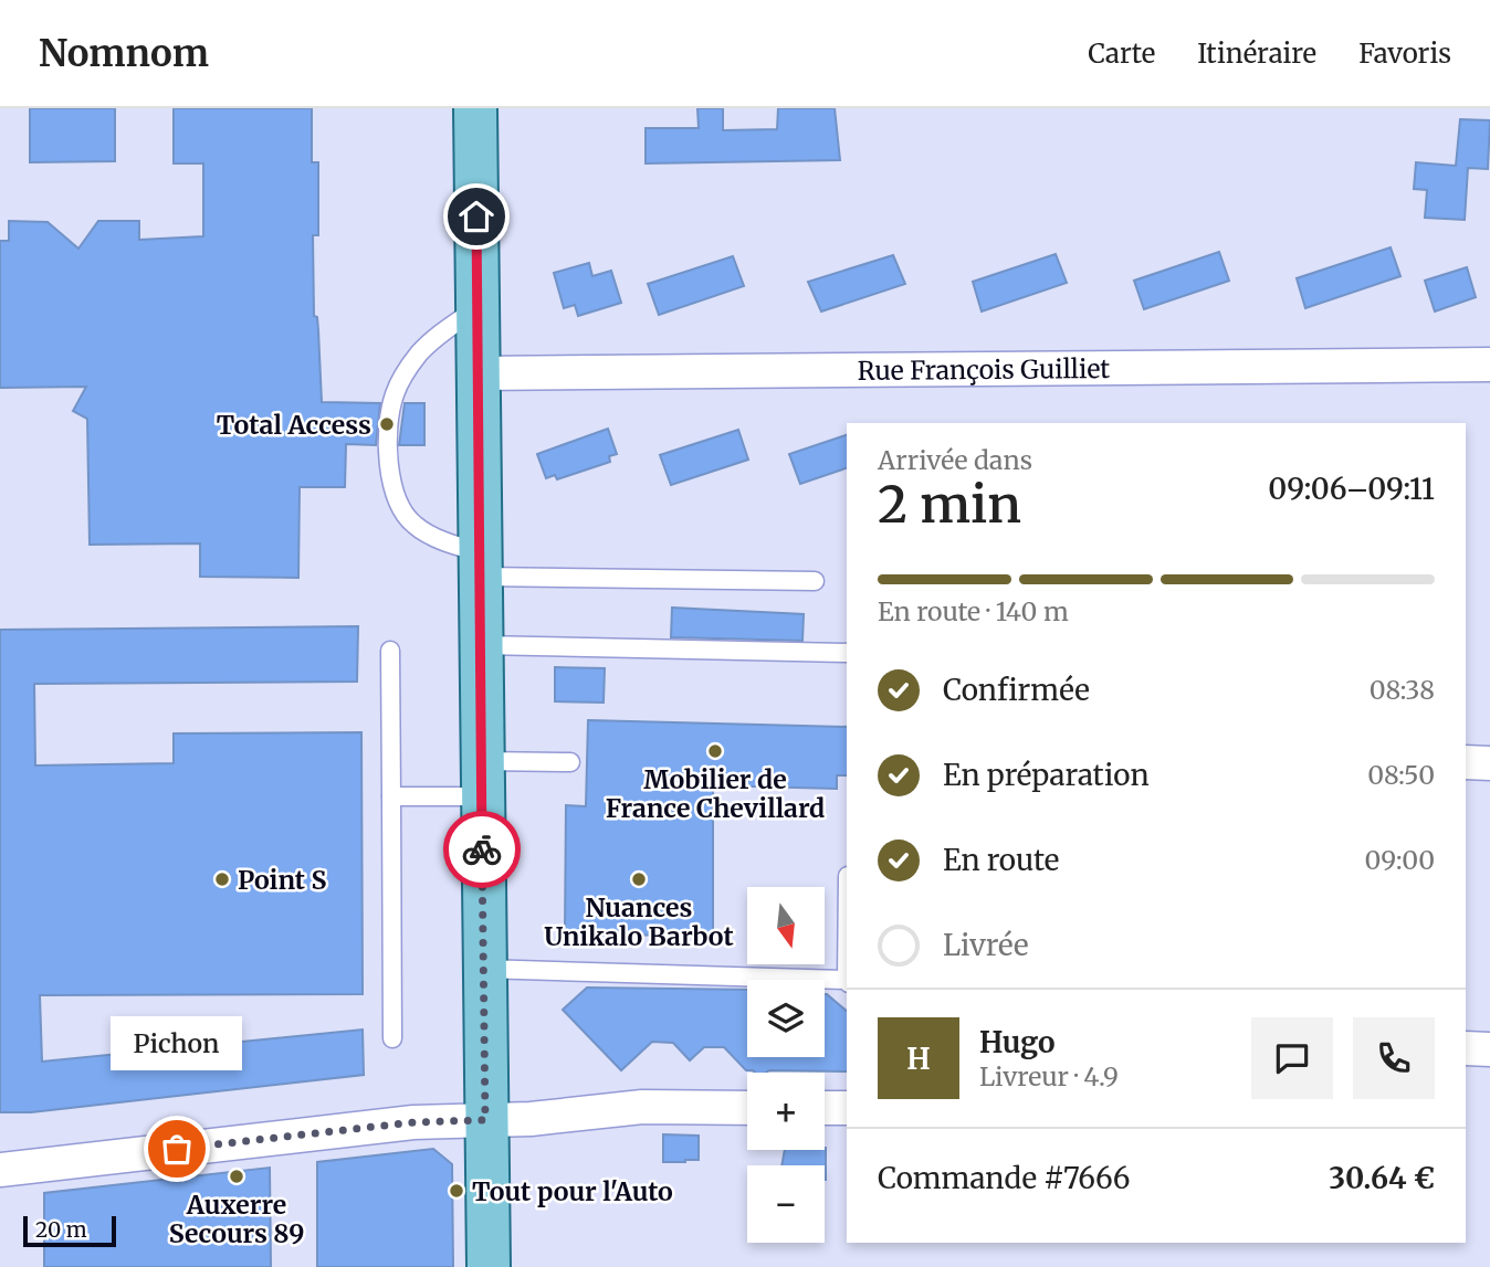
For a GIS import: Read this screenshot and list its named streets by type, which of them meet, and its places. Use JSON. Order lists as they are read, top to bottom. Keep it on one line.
{"streets":{"street":["Rue François Guilliet"]},"places":["Total Access","Mobilier de France Chevillard","Point S","Nuances Unikalo Barbot","Pichon","Auxerre Secours 89","Tout pour l'Auto"],"scale_bar":"20 m","north":"bottom","page":{"header":"Nomnom","nav":["Carte","Itinéraire","Favoris"],"heading":["2 min","Arrivée dans","09:06–09:11"],"panel":["Hugo","Livreur · 4.9","Commande #7666","30.64 €"],"bar":"En route · 140 m","list":[["Confirmée","08:38"],["En préparation","08:50"],["En route","09:00"],"Livrée"],"map_buttons":["+","−"],"bubble":"Pichon","round":"H","scale":"20 m"}}
